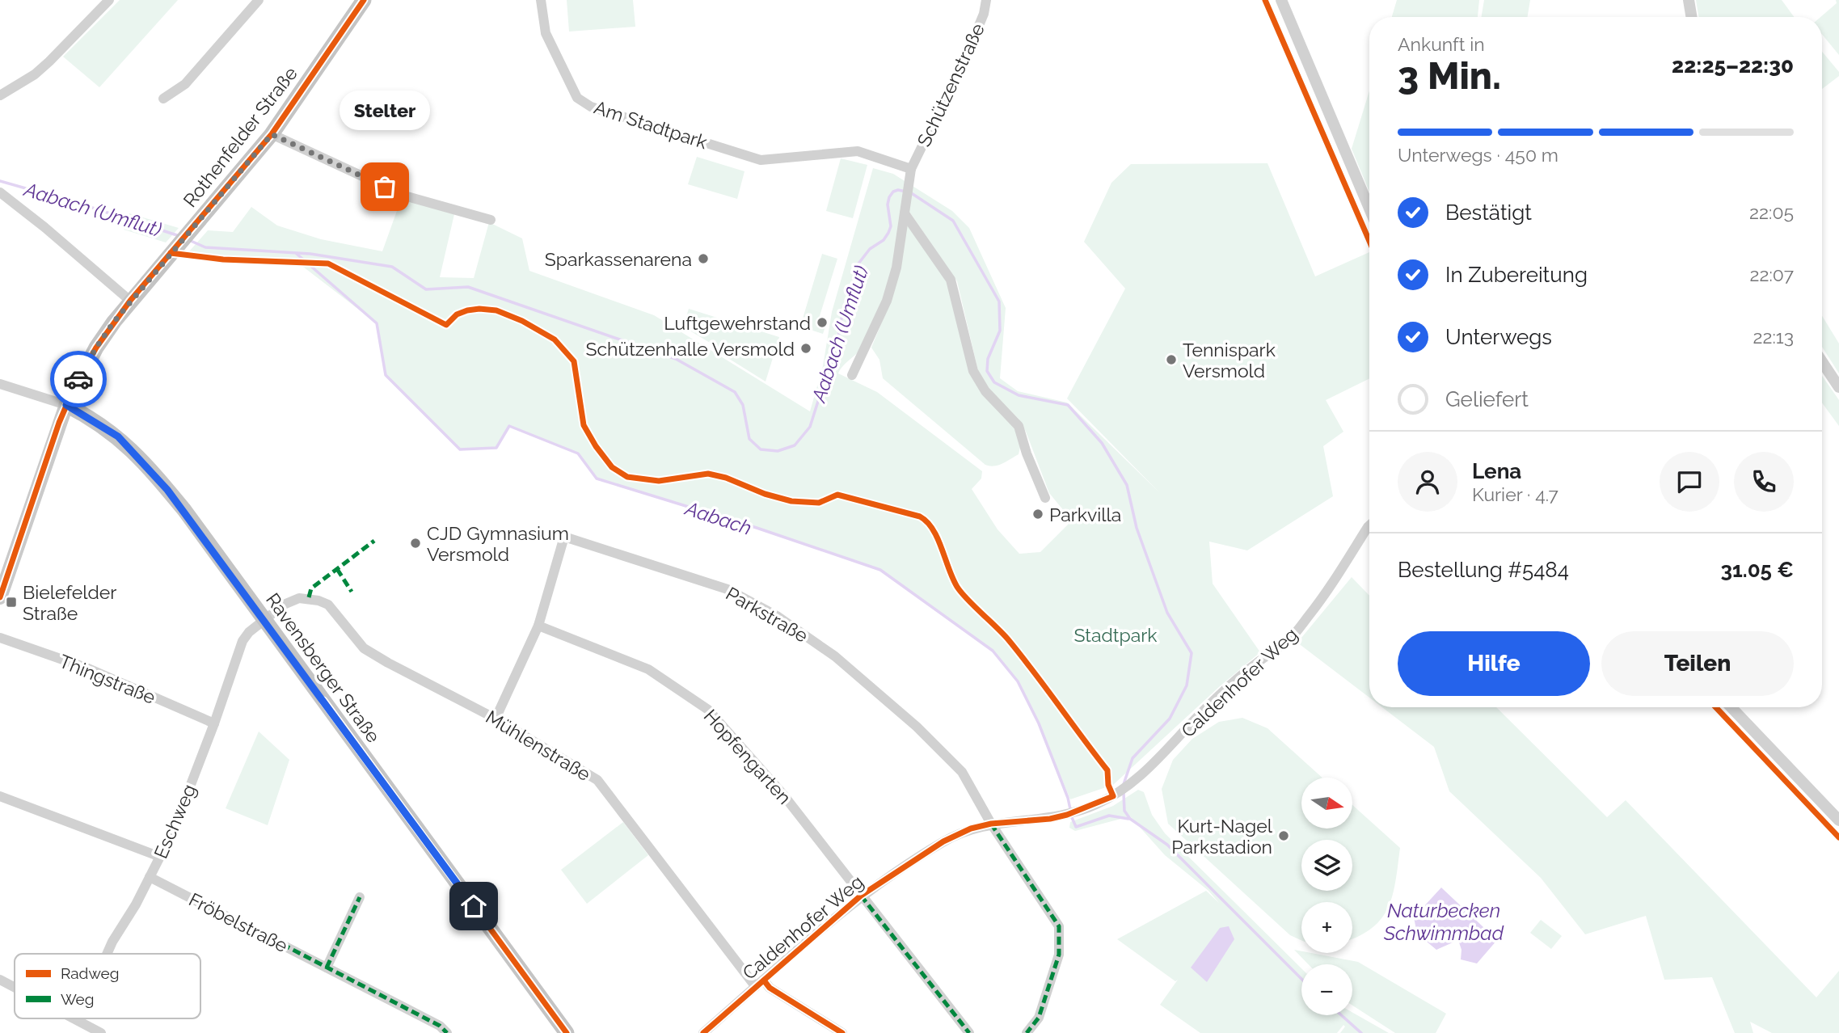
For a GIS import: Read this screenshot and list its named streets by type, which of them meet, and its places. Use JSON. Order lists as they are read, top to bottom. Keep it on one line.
{"streets":{"main road":["Rothenfelder Straße","Ravensberger Straße"],"street":["Schützenstraße","Am Stadtpark","Parkstraße","Thingstraße","Caldenhofer Weg","Mühlenstraße","Hopfengarten","Eschweg","Fröbelstraße"]},"crossings":[["Schützenstraße","Am Stadtpark"],["Rothenfelder Straße","Ravensberger Straße"],["Parkstraße","Caldenhofer Weg"],["Parkstraße","Hopfengarten"],["Ravensberger Straße","Mühlenstraße"],["Ravensberger Straße","Eschweg"],["Thingstraße","Eschweg"],["Caldenhofer Weg","Mühlenstraße"],["Caldenhofer Weg","Hopfengarten"],["Mühlenstraße","Eschweg"],["Eschweg","Fröbelstraße"]],"water":["Aabach (Umflut)","Aabach","Naturbecken Schwimmbad"],"parks":["Stadtpark"],"places":{"other":["Stelter","Sparkassenarena","Luftgewehrstand","Schützenhalle Versmold","Tennispark Versmold","Parkvilla","CJD Gymnasium Versmold","Kurt-Nagel Parkstadion"],"transit":["Bielefelder Straße"]},"legend":["Radweg","Weg"],"north":"right","page":{"heading":["3 Min.","Ankunft in","22:25–22:30"],"panel":["Lena","Kurier · 4.7","Bestellung #5484","31.05 €"],"bubble":"Stelter","bar":"Unterwegs · 450 m","list":[["Bestätigt","22:05"],["In Zubereitung","22:07"],["Unterwegs","22:13"],"Geliefert"],"buttons":["Hilfe","Teilen"],"map_buttons":["+","−"]}}
